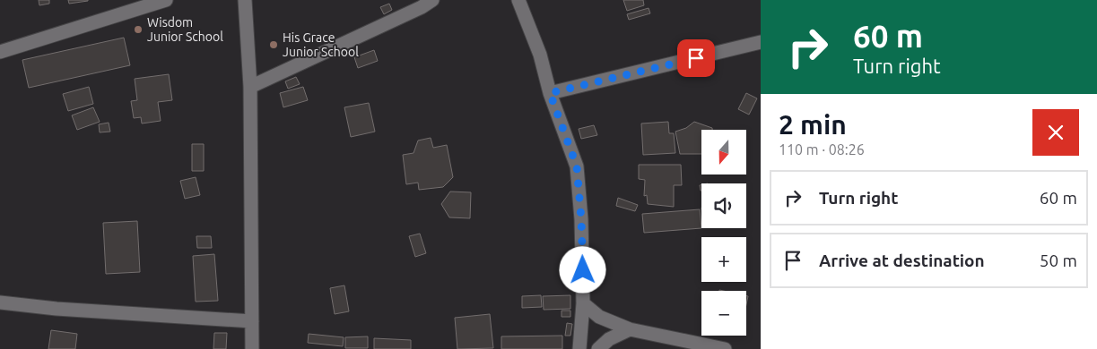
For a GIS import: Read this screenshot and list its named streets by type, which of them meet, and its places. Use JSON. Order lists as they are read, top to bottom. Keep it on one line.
{"places":["Wisdom Junior School","His Grace Junior School"],"north":"bottom","page":{"turn":["60 m","Turn right"],"heading":["2 min","110 m · 08:26"],"map_buttons":["+","−"],"list":[{"name":"Turn right","value":"60 m"},{"name":"Arrive at destination","value":"50 m"}]}}
